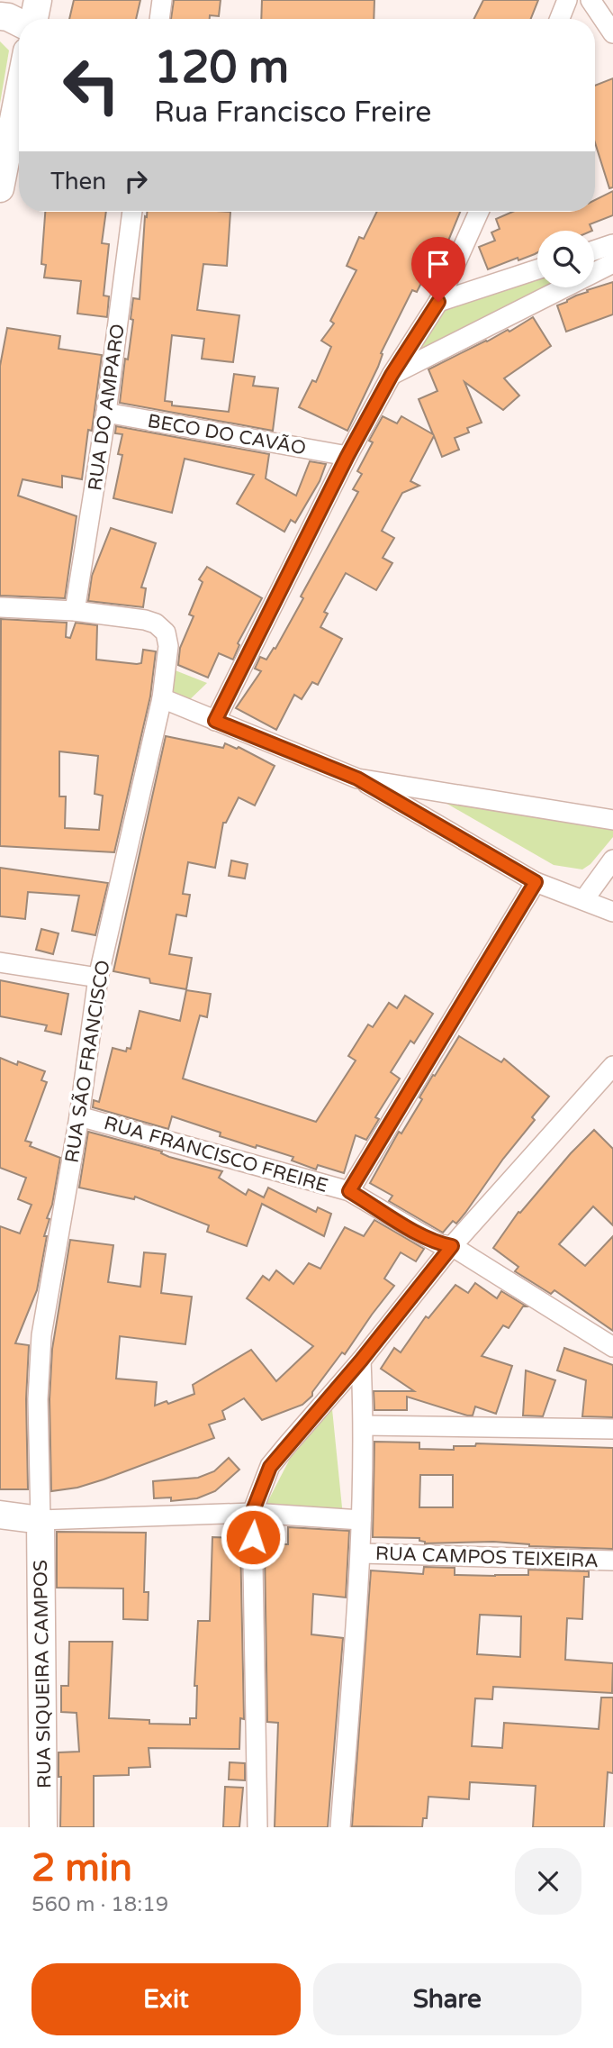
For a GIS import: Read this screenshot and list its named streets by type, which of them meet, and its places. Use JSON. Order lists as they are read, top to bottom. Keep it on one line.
{"streets":{"main road":["RUA SIQUEIRA CAMPOS"],"street":["RUA DO AMPARO","BECO DO CAVÃO","RUA SÃO FRANCISCO","RUA FRANCISCO FREIRE","RUA CAMPOS TEIXEIRA"]},"crossings":[["RUA DO AMPARO","BECO DO CAVÃO"],["RUA DO AMPARO","RUA SÃO FRANCISCO"],["RUA SÃO FRANCISCO","RUA FRANCISCO FREIRE"],["RUA SÃO FRANCISCO","RUA SIQUEIRA CAMPOS"]],"page":{"turn":["120 m","Rua Francisco Freire"],"then":"Then","heading":["2 min","560 m · 18:19"],"buttons":["Exit","Share"]}}
